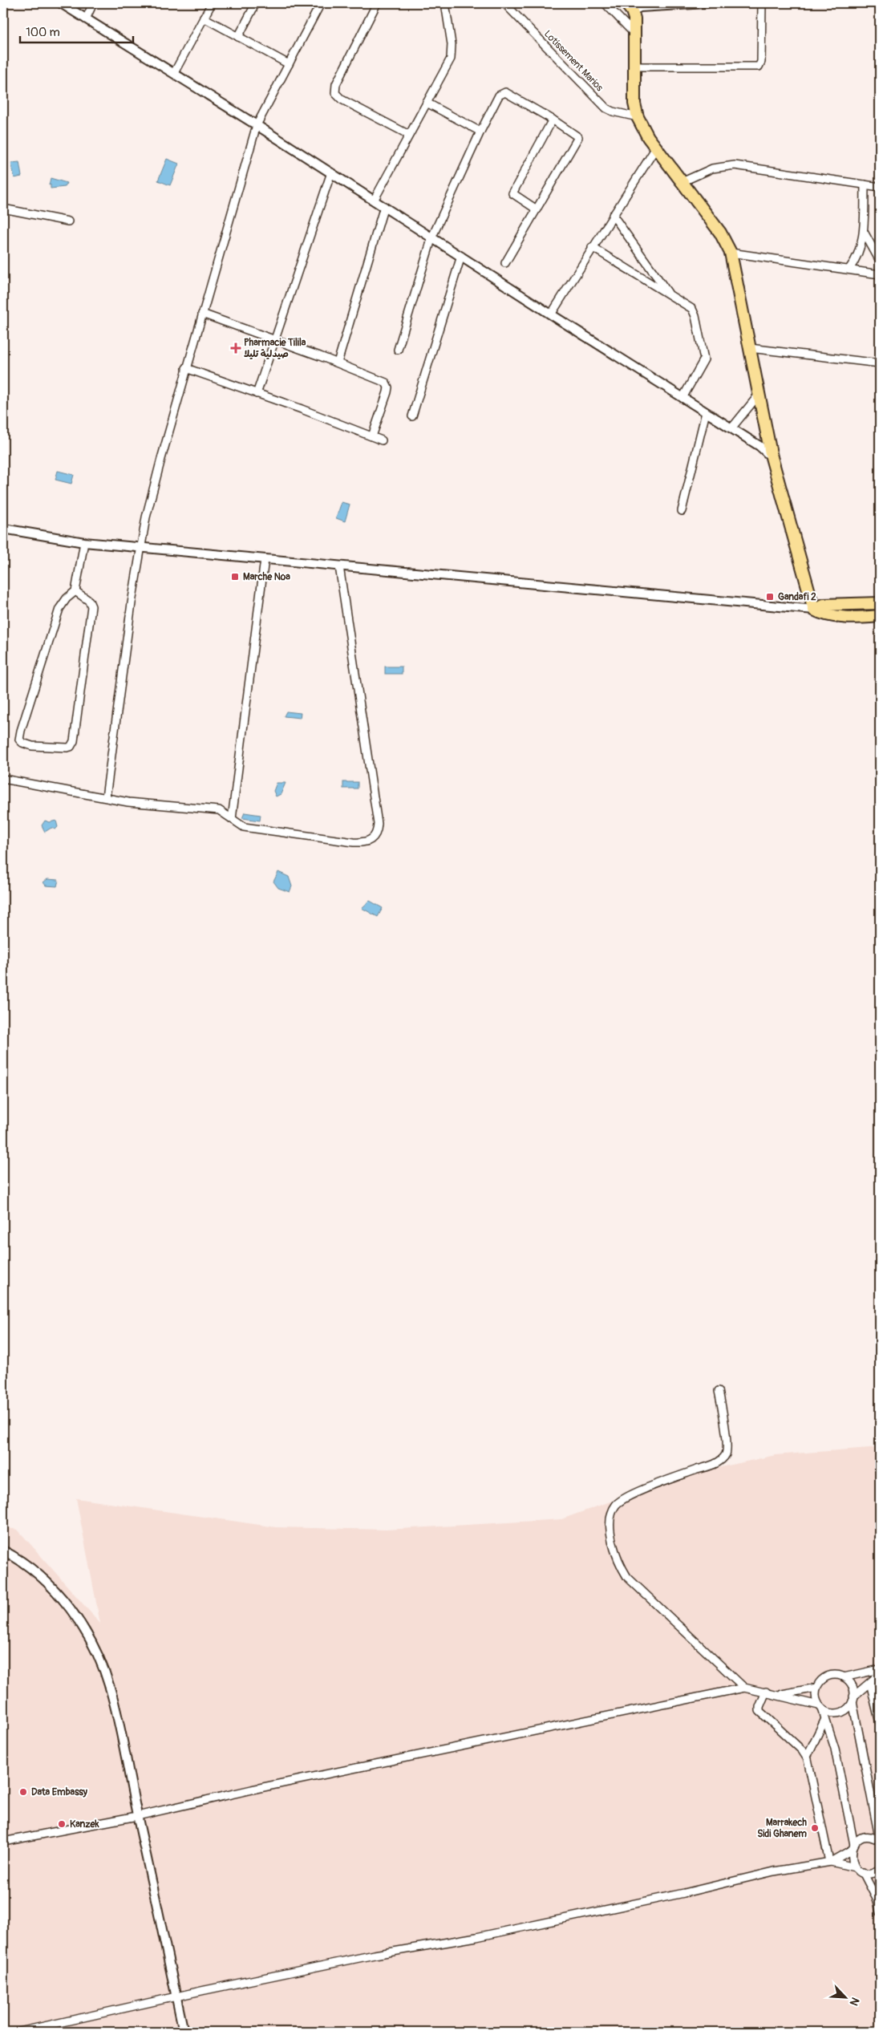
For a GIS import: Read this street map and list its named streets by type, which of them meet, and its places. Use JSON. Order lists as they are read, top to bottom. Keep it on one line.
{"streets":{"street":["Lotissement Marios"]},"places":{"health":["Pharmacie Tilila صيدلية تليلا"],"transit":["Marche Noa","Gandafi 2"],"other":["Data Embassy","Kanzek","Marrakech Sidi Ghanem"]},"scale_bar":"100 m","north":"bottom right"}
